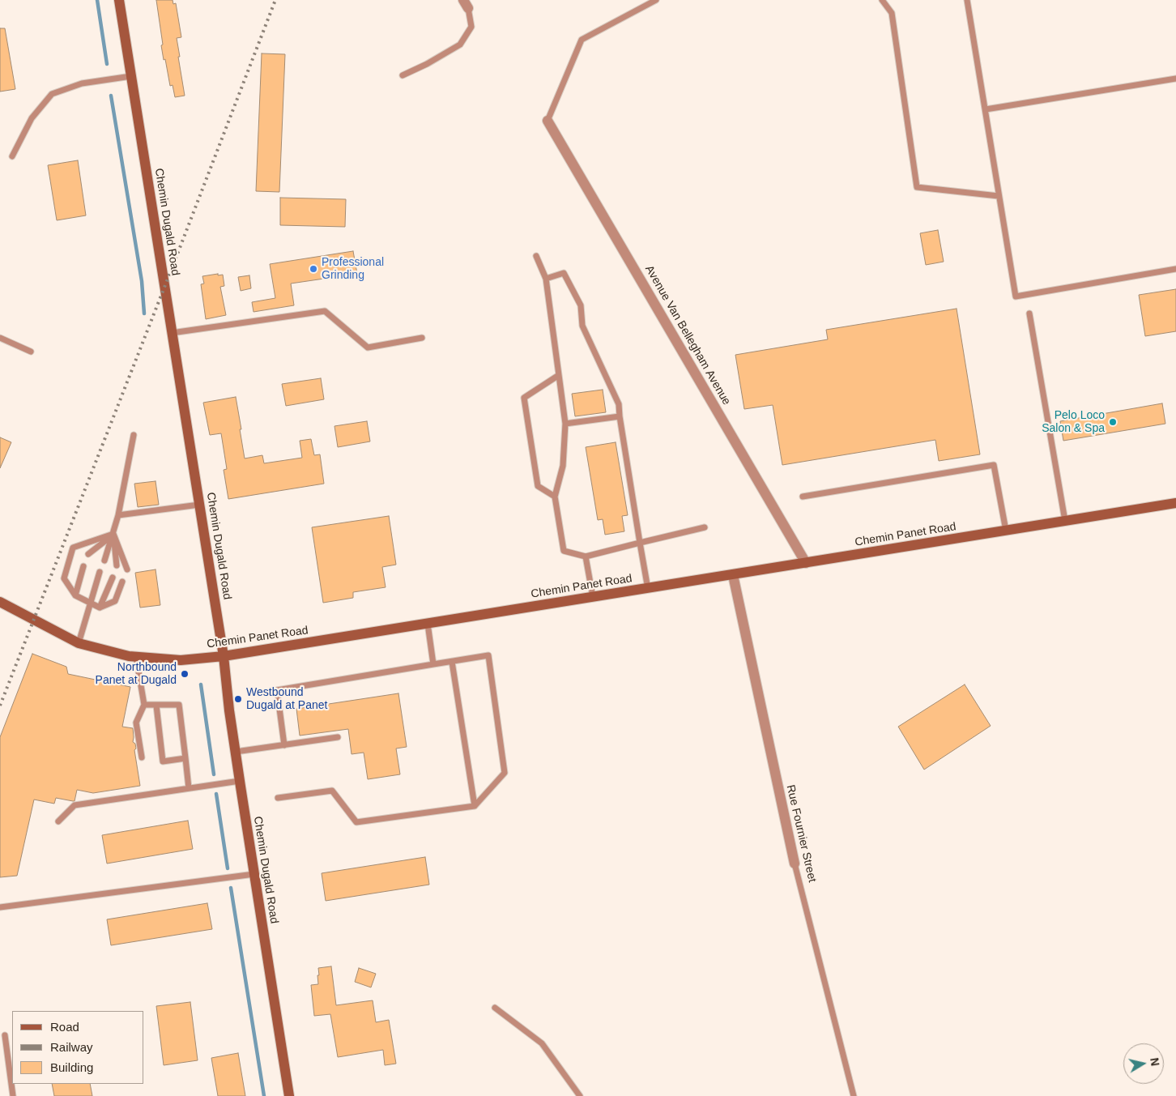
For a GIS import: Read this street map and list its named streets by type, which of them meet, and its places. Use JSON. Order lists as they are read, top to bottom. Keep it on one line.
{"streets":{"street":["Chemin Dugald Road","Avenue Van Bellegham Avenue","Chemin Panet Road","Rue Fournier Street"]},"crossings":[["Chemin Dugald Road","Chemin Panet Road"],["Avenue Van Bellegham Avenue","Chemin Panet Road"],["Chemin Panet Road","Rue Fournier Street"]],"places":["Professional Grinding","Pelo Loco Salon & Spa","Northbound Panet at Dugald","Westbound Dugald at Panet"],"legend":["Road","Railway","Building"],"north":"right"}
